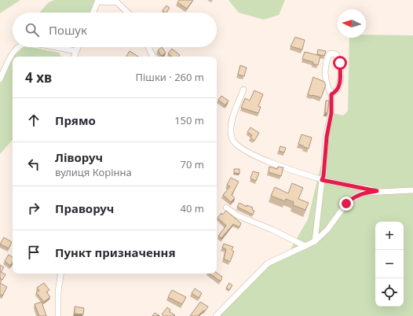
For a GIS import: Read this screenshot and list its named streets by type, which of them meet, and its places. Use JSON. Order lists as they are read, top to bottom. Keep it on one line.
{"north":"left","page":{"search":"Пошук","heading":["4 хв","Пішки · 260 m"],"list":[["Прямо","150 m"],["Ліворуч","вулиця Корінна","70 m"],["Праворуч","40 m"],"Пункт призначення"],"map_buttons":["+","−"]}}
